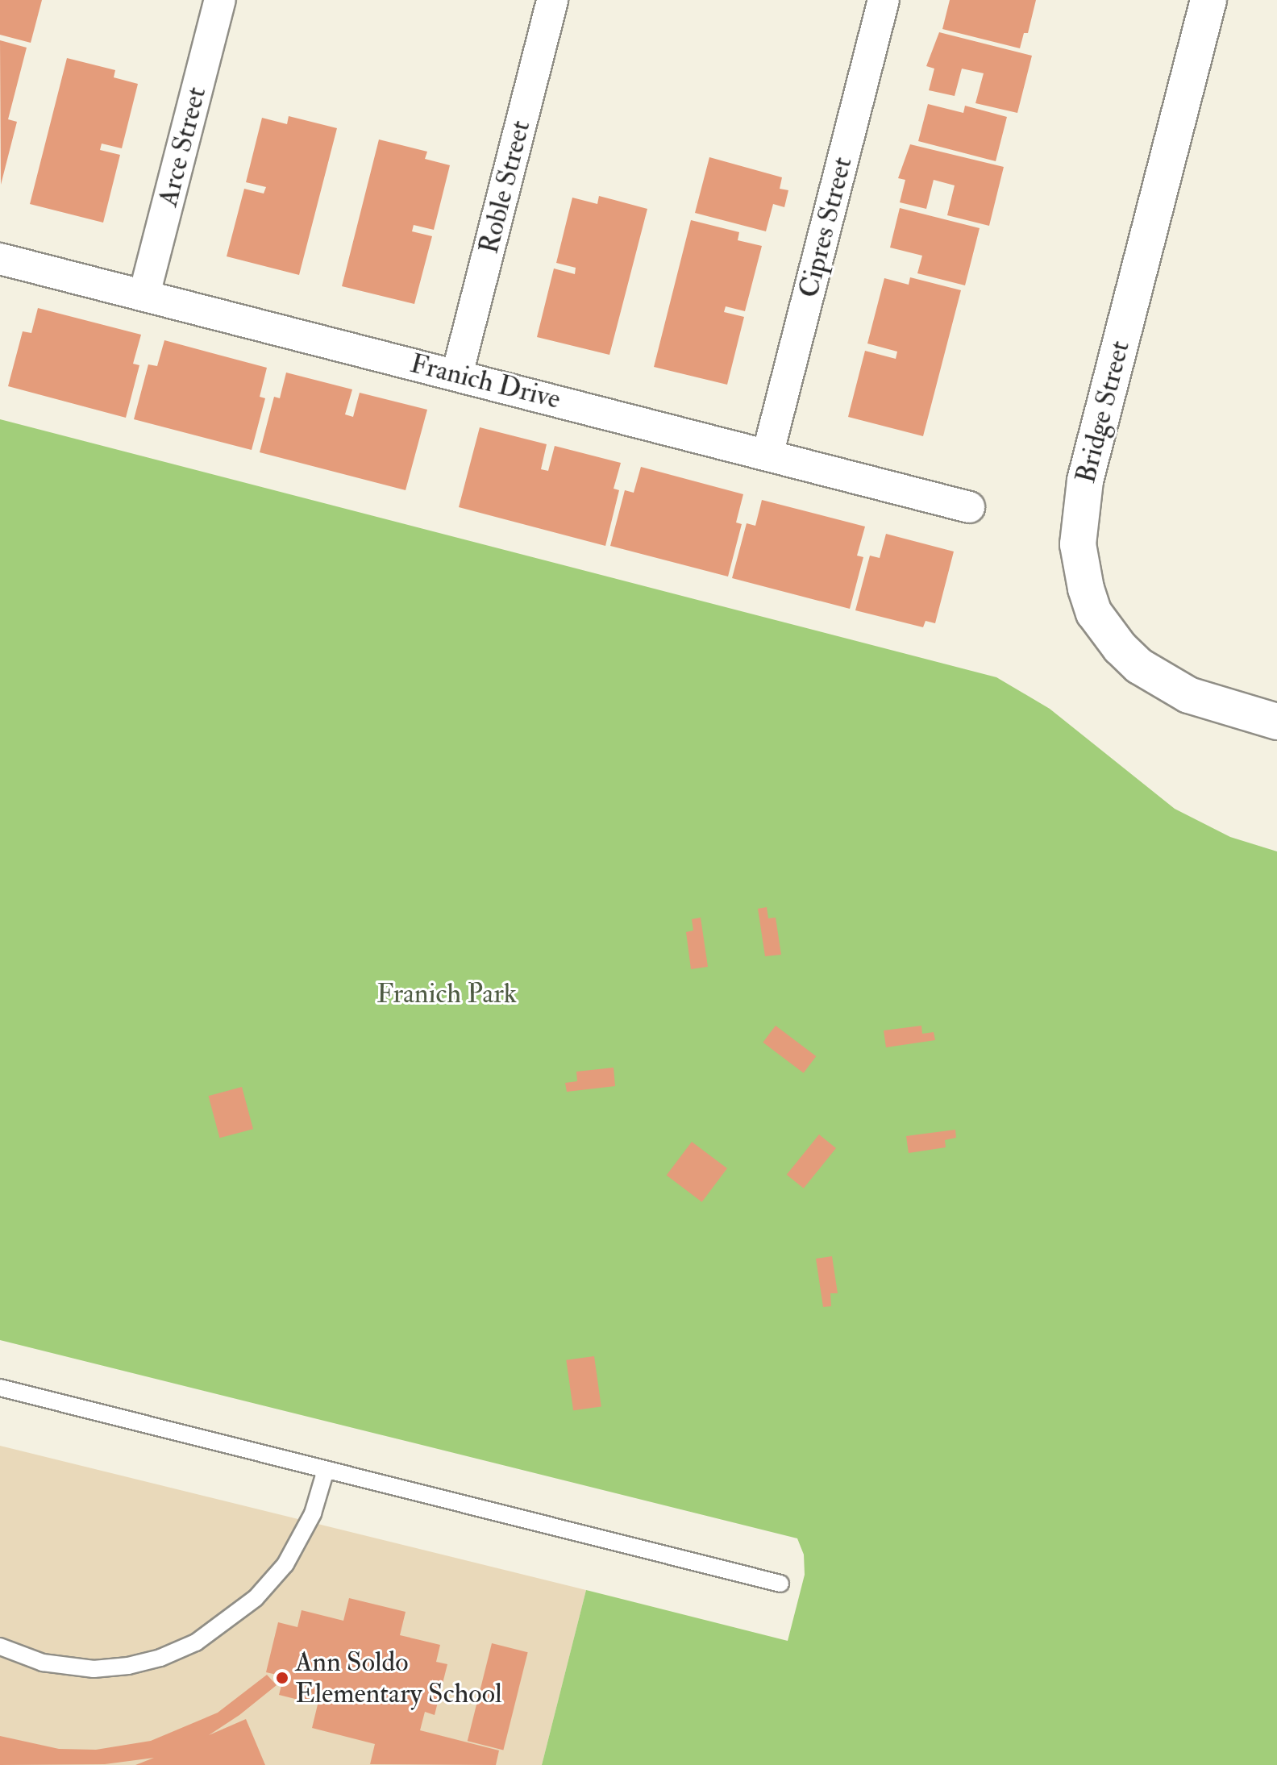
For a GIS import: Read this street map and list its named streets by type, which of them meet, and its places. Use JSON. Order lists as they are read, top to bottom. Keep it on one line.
{"streets":{"street":["Arce Street","Roble Street","Cipres Street","Franich Drive","Bridge Street"]},"crossings":[["Arce Street","Franich Drive"],["Roble Street","Franich Drive"],["Cipres Street","Franich Drive"]],"parks":["Franich Park"],"places":["Ann Soldo Elementary School"]}
